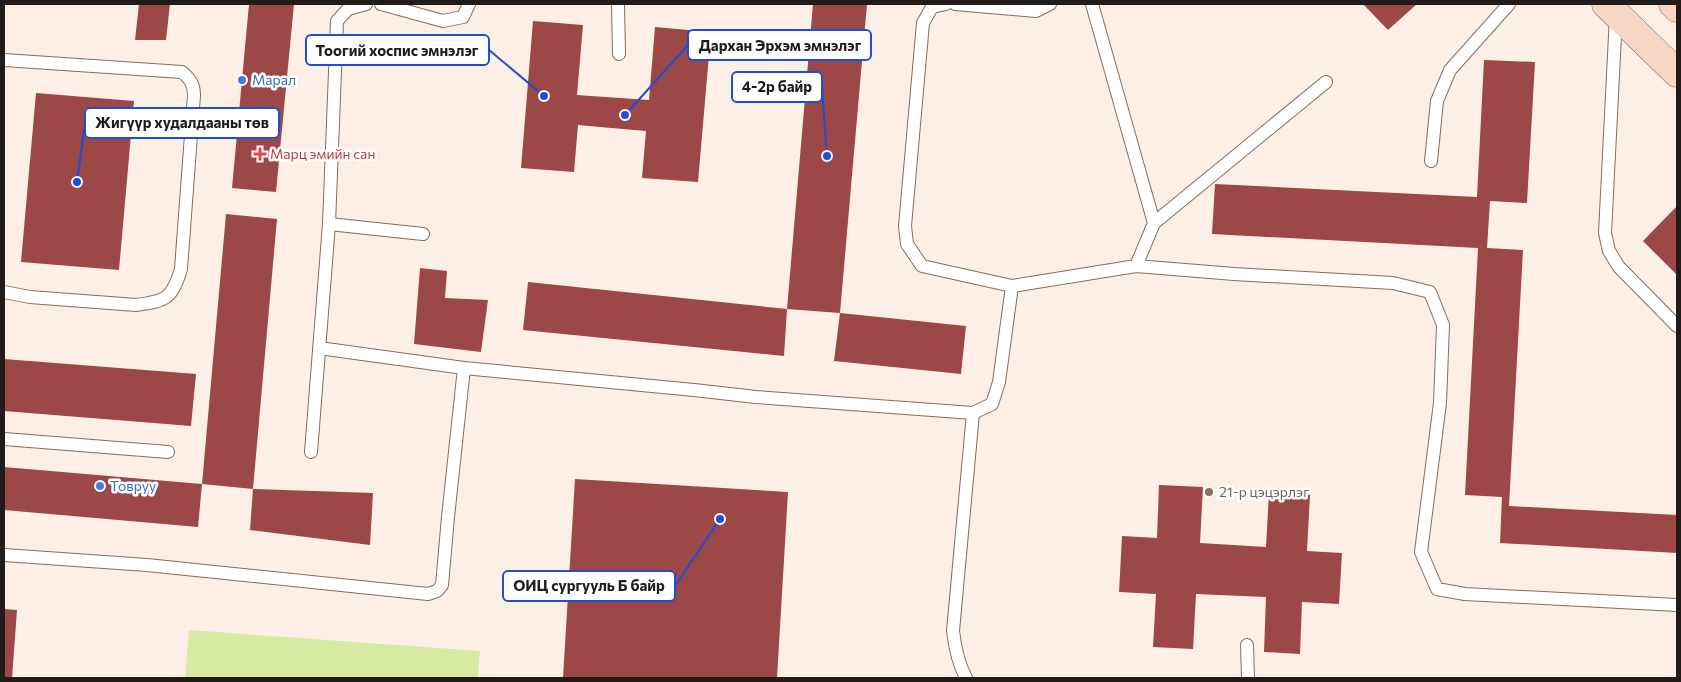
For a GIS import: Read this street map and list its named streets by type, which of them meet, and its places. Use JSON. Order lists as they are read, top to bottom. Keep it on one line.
{"places":{"other":["Марал","Тоогий хоспис эмнэлэг","Дархан Эрхэм эмнэлэг","4-2р байр","Жигүүр худалдааны төв","Товруу","21-р цэцэрлэг","ОИЦ сургууль Б байр"],"health":["Марц эмийн сан"]}}
